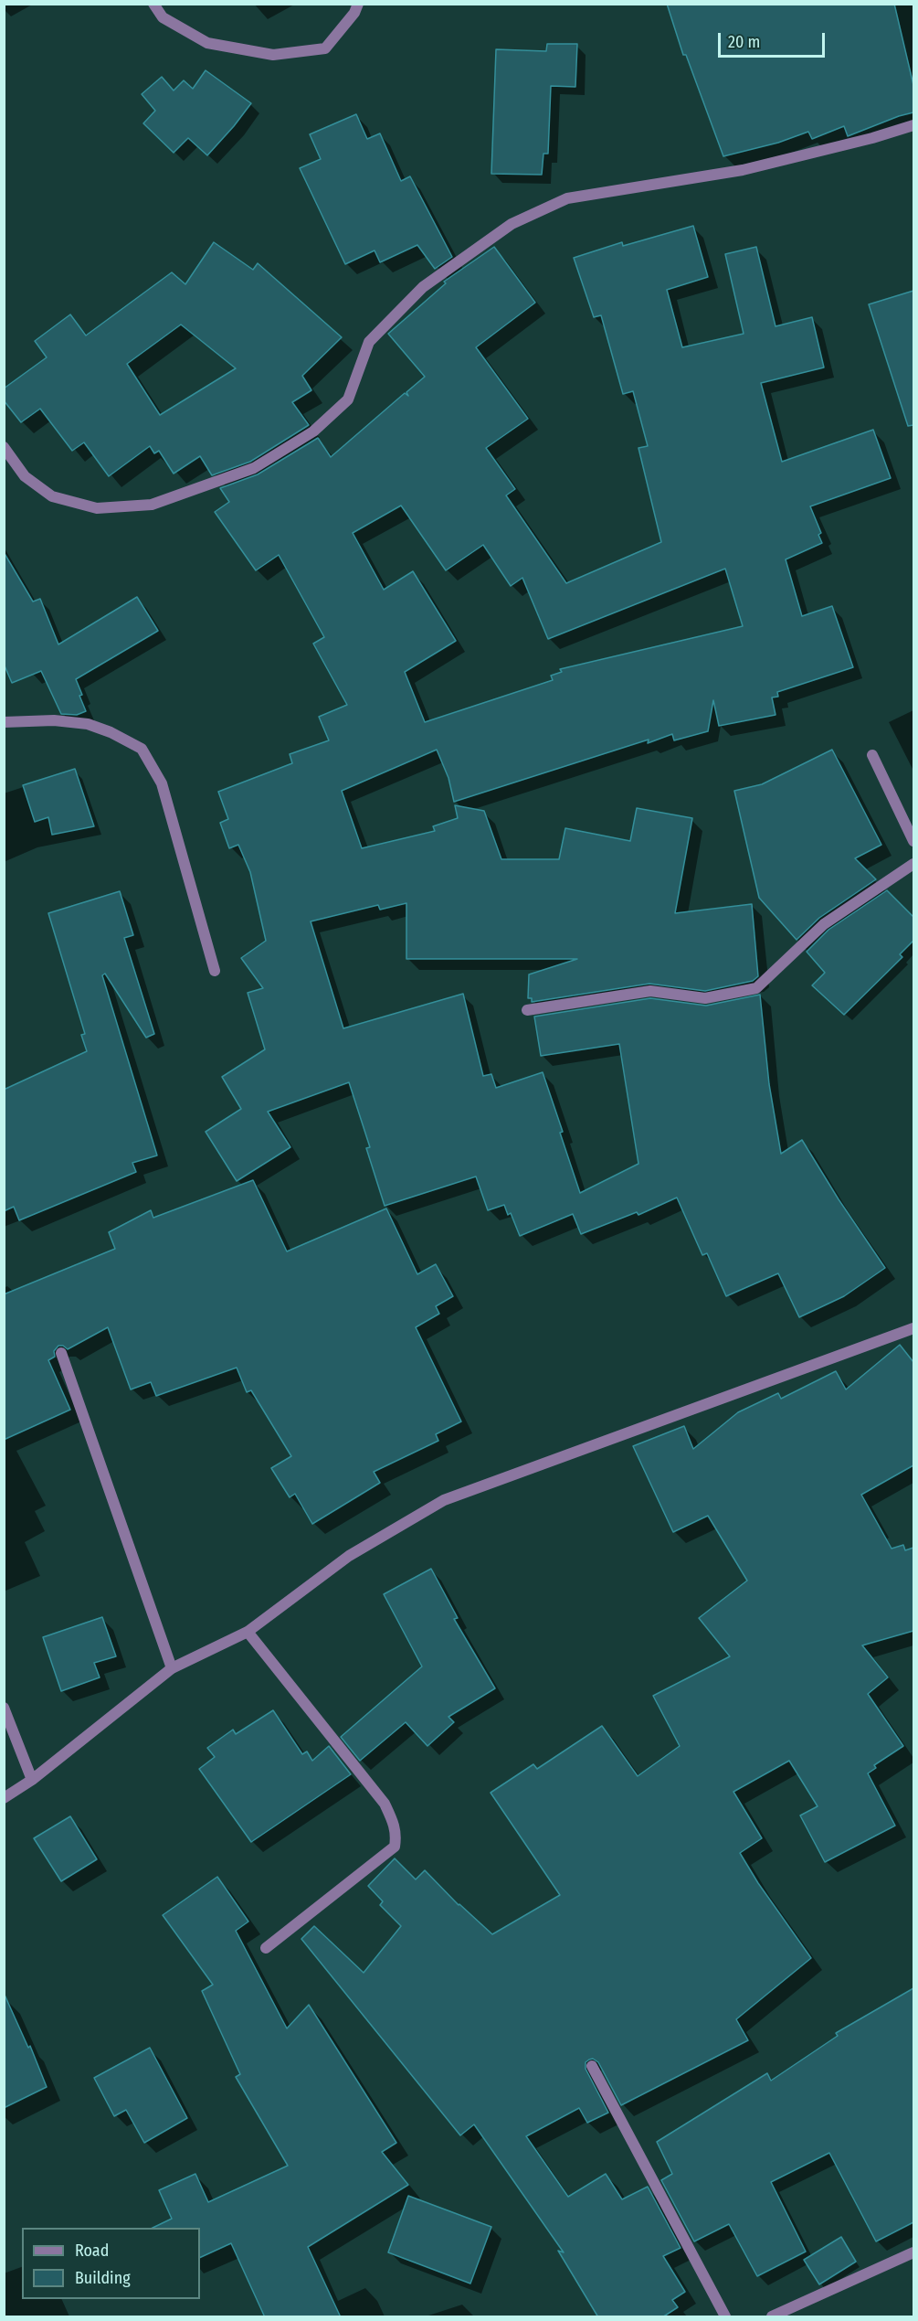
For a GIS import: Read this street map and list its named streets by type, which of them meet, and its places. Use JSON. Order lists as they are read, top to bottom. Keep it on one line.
{"legend":["Road","Building"],"scale_bar":"20 m"}
